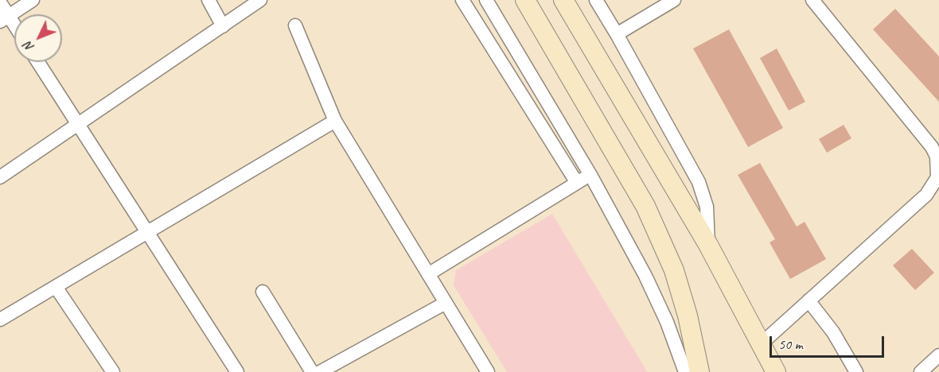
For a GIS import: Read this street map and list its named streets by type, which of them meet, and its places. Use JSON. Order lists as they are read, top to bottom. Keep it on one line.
{"scale_bar":"50 m","north":"bottom left"}
